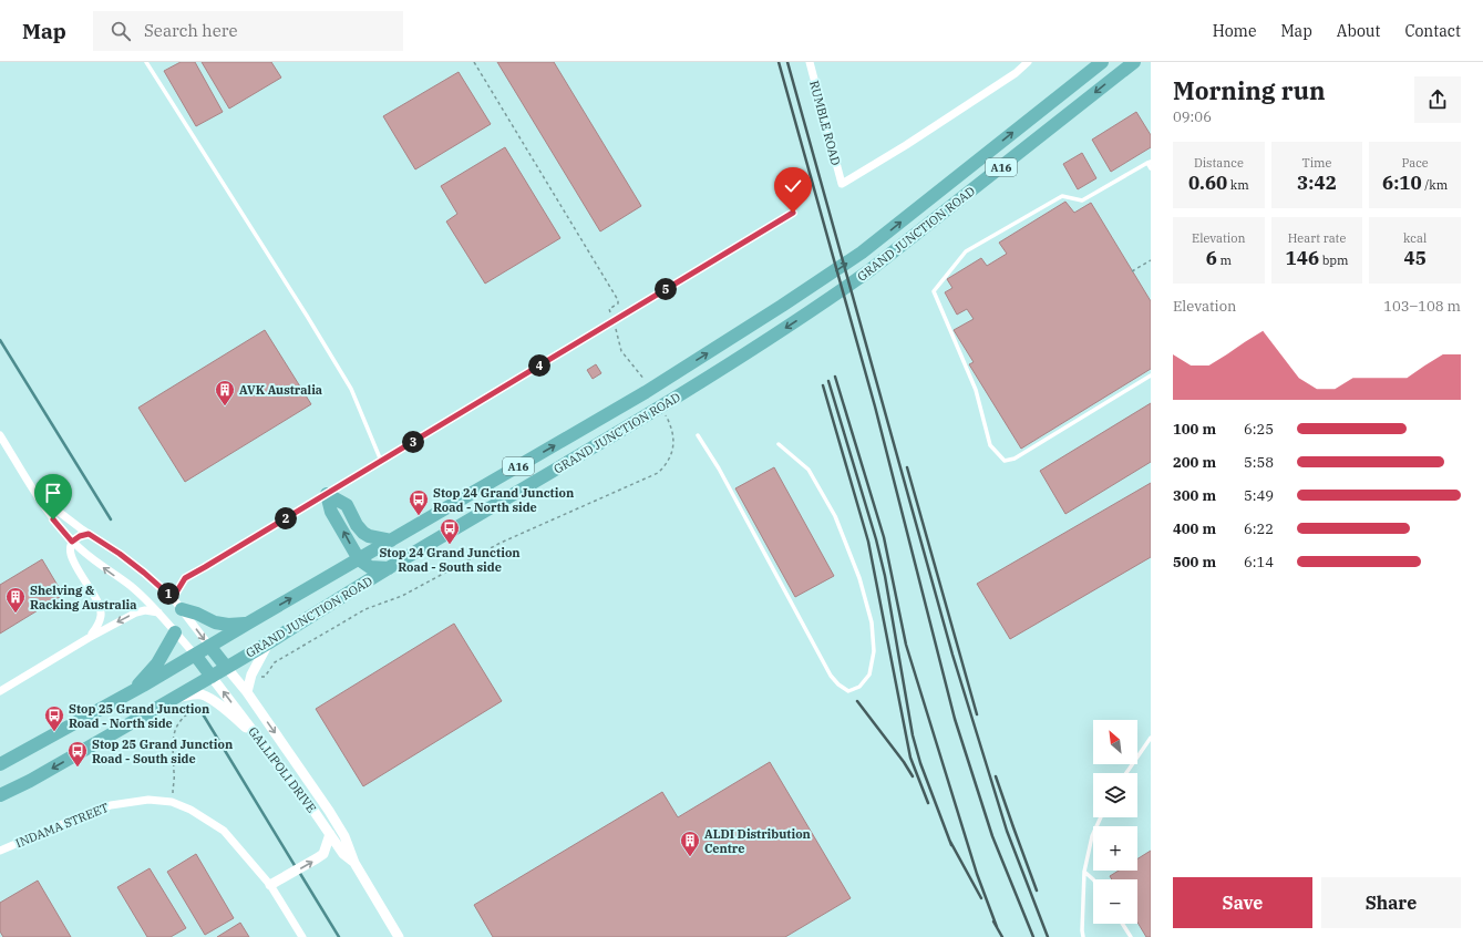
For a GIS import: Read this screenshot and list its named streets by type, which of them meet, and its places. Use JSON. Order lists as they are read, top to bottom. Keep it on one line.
{"streets":{"highway":["A16","GRAND JUNCTION ROAD"],"street":["RUMBLE ROAD","GALLIPOLI DRIVE","INDAMA STREET"]},"crossings":[["GRAND JUNCTION ROAD","GALLIPOLI DRIVE"]],"places":{"building":["AVK Australia","Shelving & Racking Australia","ALDI Distribution Centre"],"bus stop":["Stop 24 Grand Junction Road - North side","Stop 24 Grand Junction Road - South side","Stop 25 Grand Junction Road - North side","Stop 25 Grand Junction Road - South side"]},"north":"top left","page":{"header":"Map","search":"Search here","nav":["Home","Map","About","Contact"],"heading":["Morning run","09:06"],"stats":[["Distance","0.60 km"],["Time","3:42"],["Pace","6:10 /km"],["Elevation","6 m"],["Heart rate","146 bpm"],["kcal","45"]],"pins":["5","4","3","2","1"],"chart":["Elevation","103–108 m"],"list":[{"name":"100 m","note":"6:25"},{"name":"200 m","note":"5:58"},{"name":"300 m","note":"5:49"},{"name":"400 m","note":"6:22"},{"name":"500 m","note":"6:14"}],"map_buttons":["+","−"],"buttons":["Save","Share"]}}
